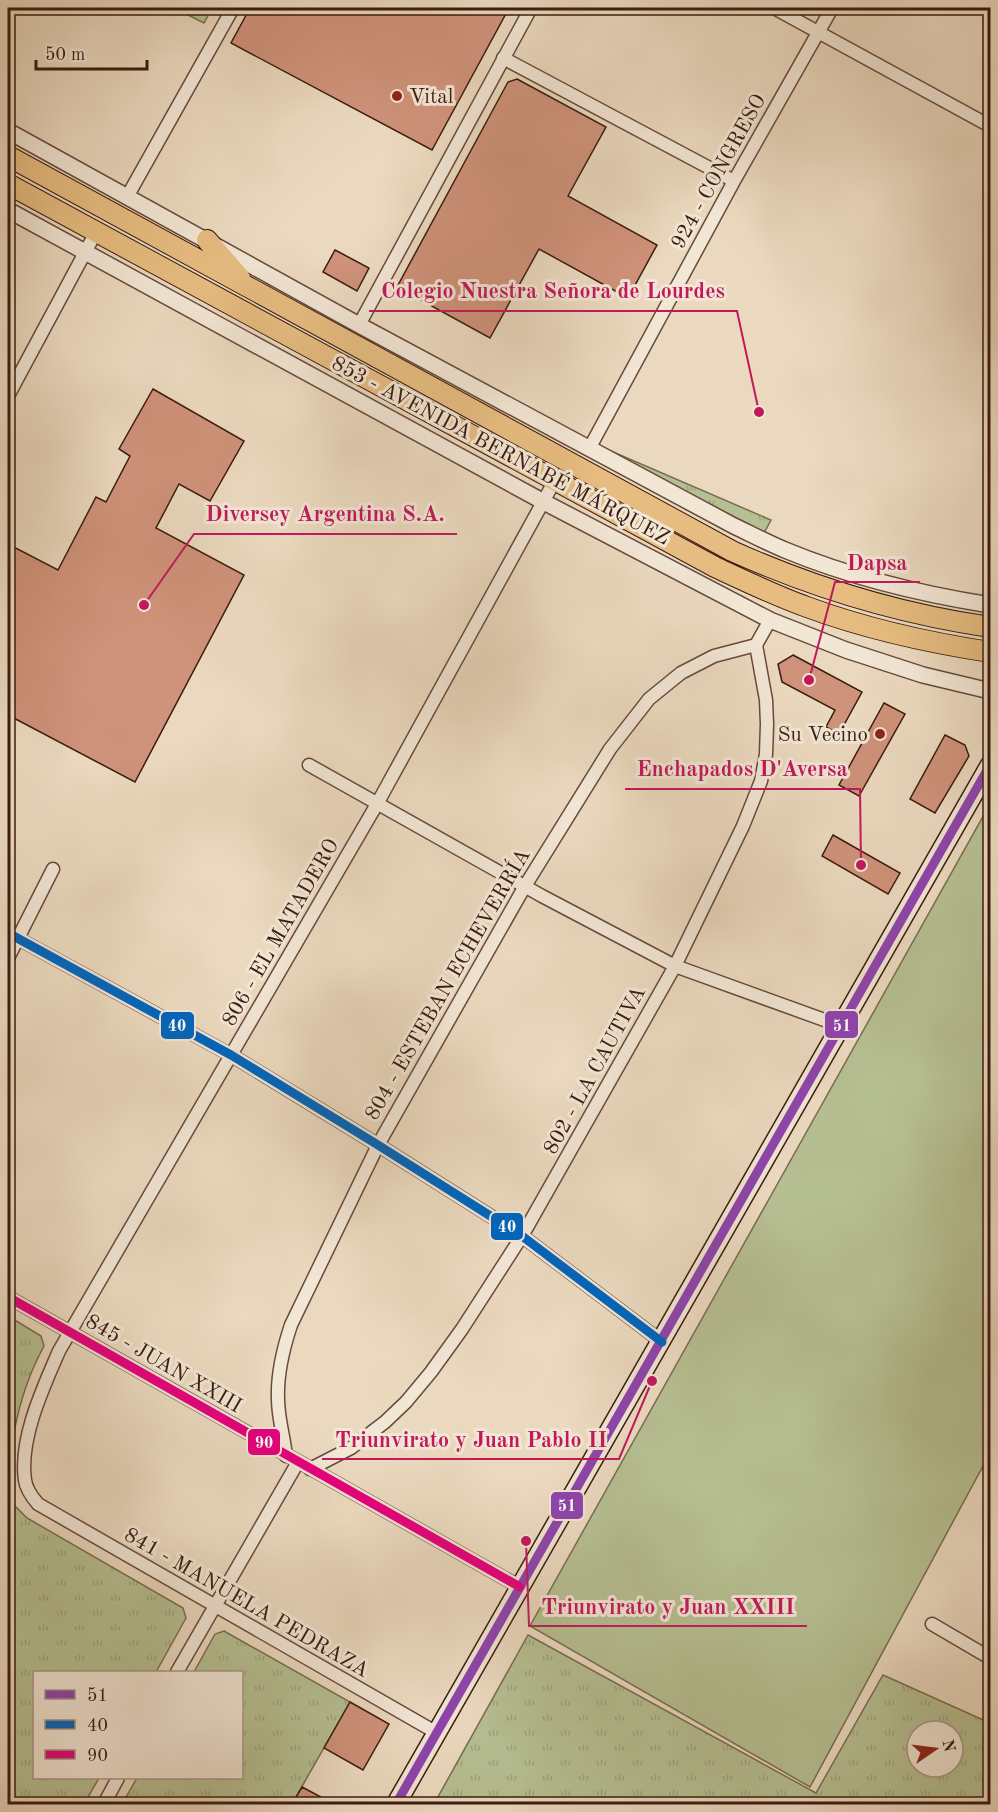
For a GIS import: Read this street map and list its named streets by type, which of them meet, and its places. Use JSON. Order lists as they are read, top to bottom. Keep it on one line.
{"streets":{"main road":["853 - AVENIDA BERNABÉ MÁRQUEZ"],"street":["924 - CONGRESO","806 - EL MATADERO","804 - ESTEBAN ECHEVERRÍA","802 - LA CAUTIVA","845 - JUAN XXIII","841 - MANUELA PEDRAZA"]},"crossings":[["924 - CONGRESO","853 - AVENIDA BERNABÉ MÁRQUEZ"],["853 - AVENIDA BERNABÉ MÁRQUEZ","806 - EL MATADERO"],["806 - EL MATADERO","845 - JUAN XXIII"],["806 - EL MATADERO","841 - MANUELA PEDRAZA"],["804 - ESTEBAN ECHEVERRÍA","802 - LA CAUTIVA"],["804 - ESTEBAN ECHEVERRÍA","845 - JUAN XXIII"],["802 - LA CAUTIVA","845 - JUAN XXIII"]],"places":["Vital","Colegio Nuestra Señora de Lourdes","Diversey Argentina S.A.","Dapsa","Su Vecino","Enchapados D'Aversa","Triunvirato y Juan Pablo II","Triunvirato y Juan XXIII"],"lines":["transit line 51","transit line 40","transit line 90"],"legend":["51","40","90"],"scale_bar":"50 m","north":"right"}
